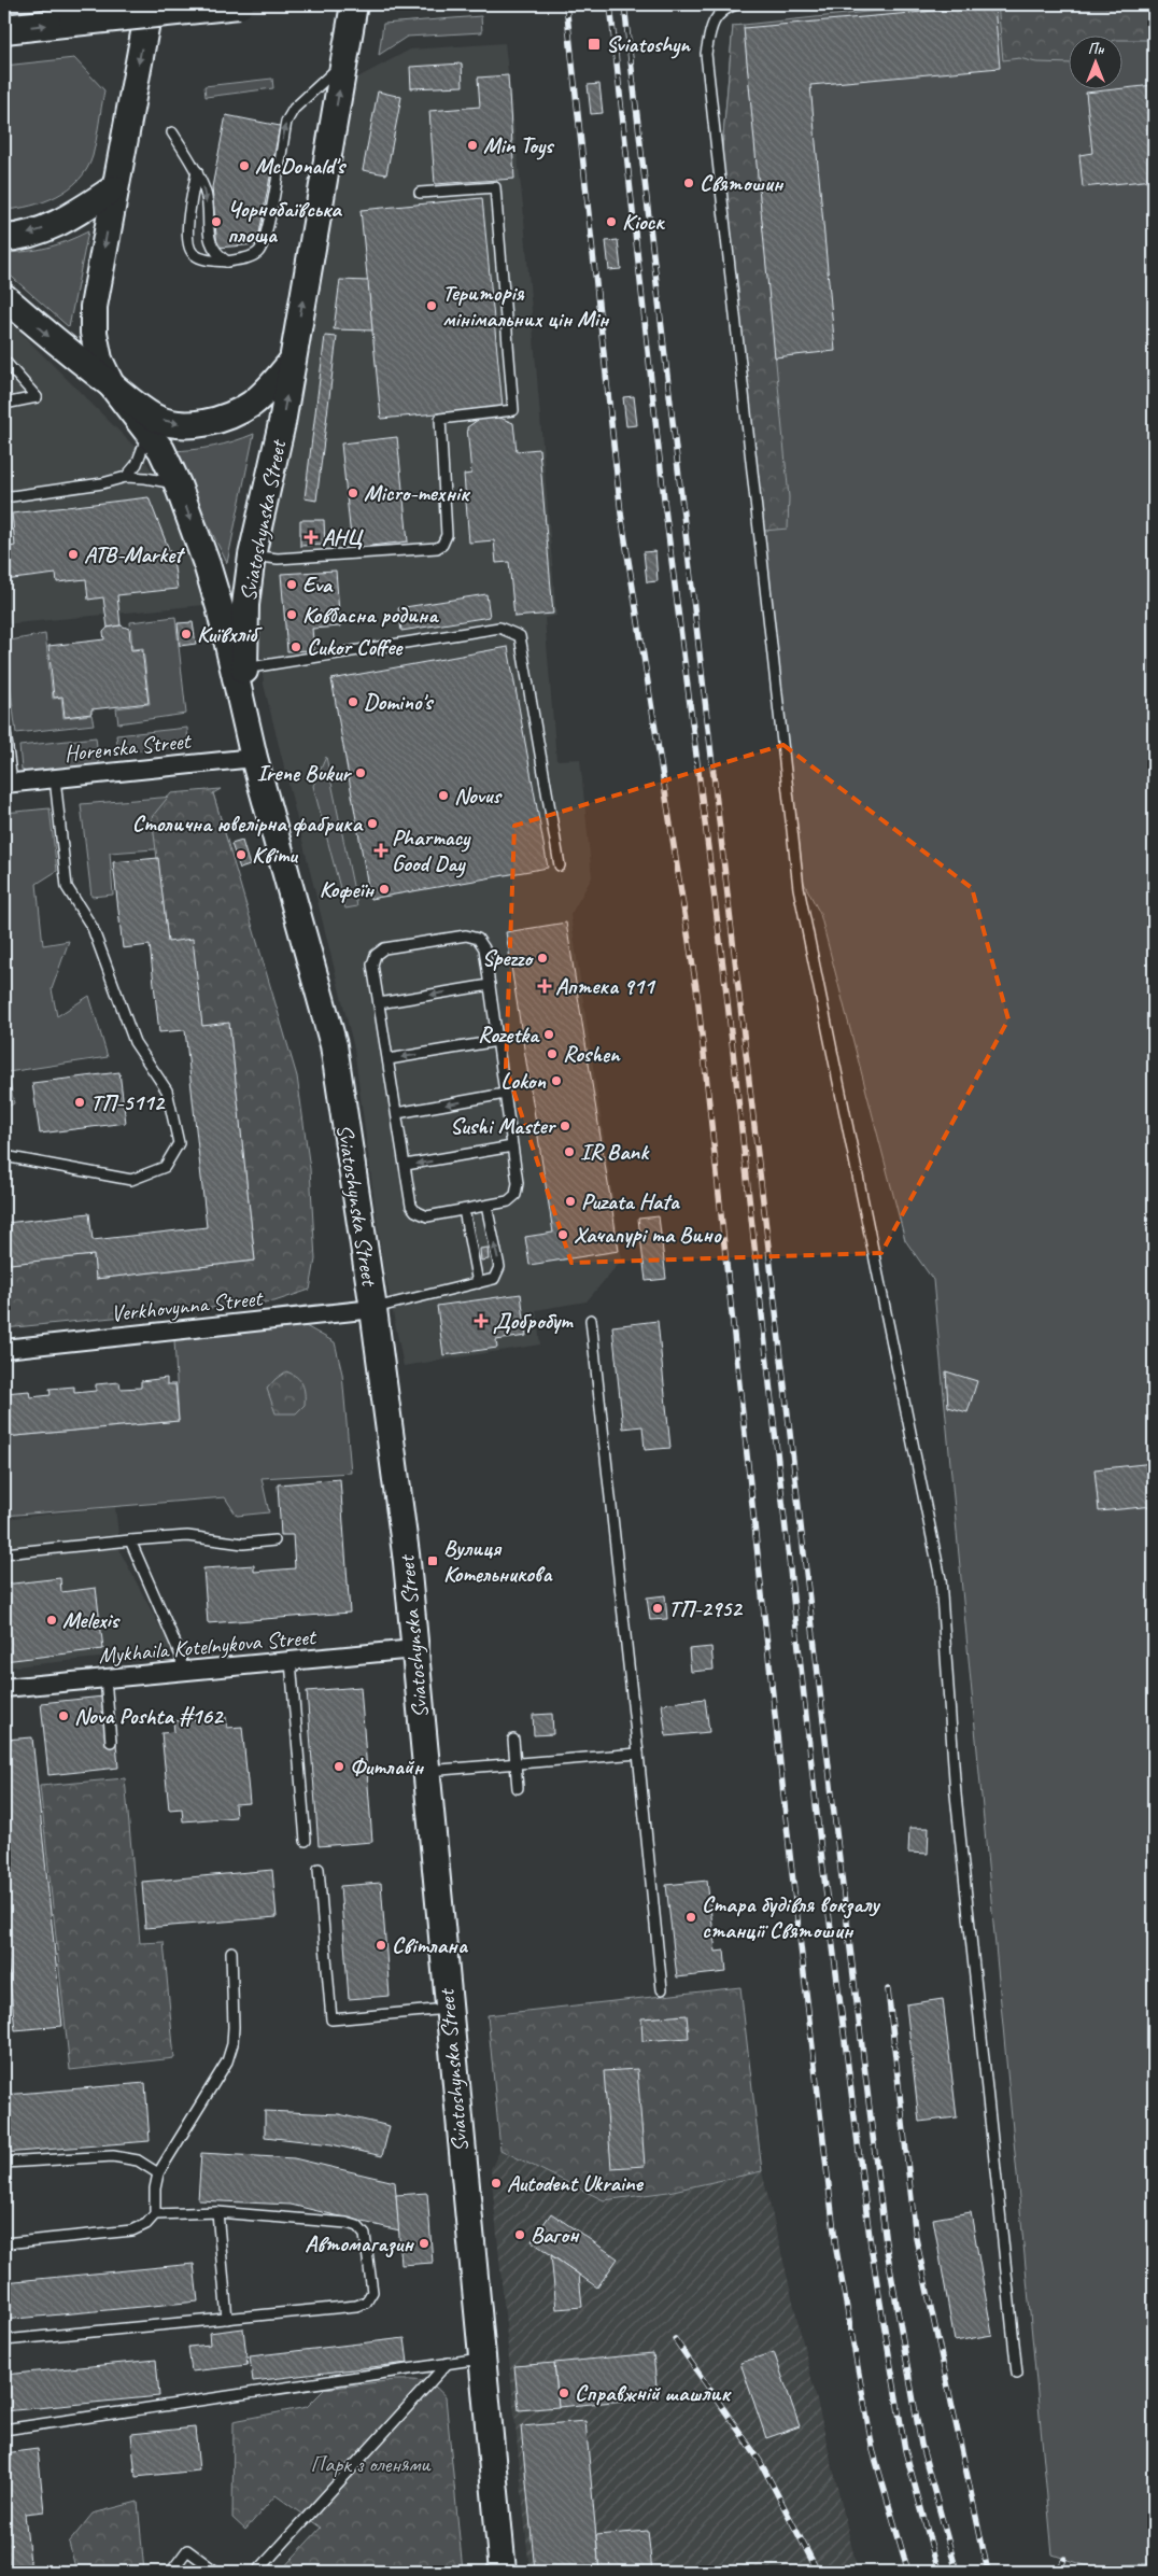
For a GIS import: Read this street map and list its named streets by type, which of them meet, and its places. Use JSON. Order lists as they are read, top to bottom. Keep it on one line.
{"streets":{"main road":["Sviatoshynska Street"],"street":["Horenska Street","Verkhovynna Street","Mykhaila Kotelnykova Street"]},"crossings":[["Sviatoshynska Street","Horenska Street"],["Sviatoshynska Street","Verkhovynna Street"],["Sviatoshynska Street","Mykhaila Kotelnykova Street"]],"parks":["Парк з оленями"],"places":{"transit":["Sviatoshyn","Вулиця Котельникова"],"other":["Min Toys","McDonald's","Святошин","Чорнобаївська площа","Кіоск","Територія мінімальних цін Мін","Micro-технік","ATB-Market","Eva","Ковбасна родина","Київхліб","Cukor Coffee","Domino's","Irene Bukur","Novus","Столична ювелірна фабрика","Квіти","Кофеїн","Spezzo","Rozetka","Roshen","Lokon","ТП-5112","Sushi Master","IR Bank","Puzata Hata","Хачапурі та Вино","ТП-2952","Melexis","Nova Poshta #162","Фитлайн","Стара будівля вокзалу станції Святошин","Світлана","Autodent Ukraine","Вагон","Автомагазин","Справжній шашлик"],"health":["АНЦ","Pharmacy Good Day","Аптека 911","Добробут"]},"north":"top"}
